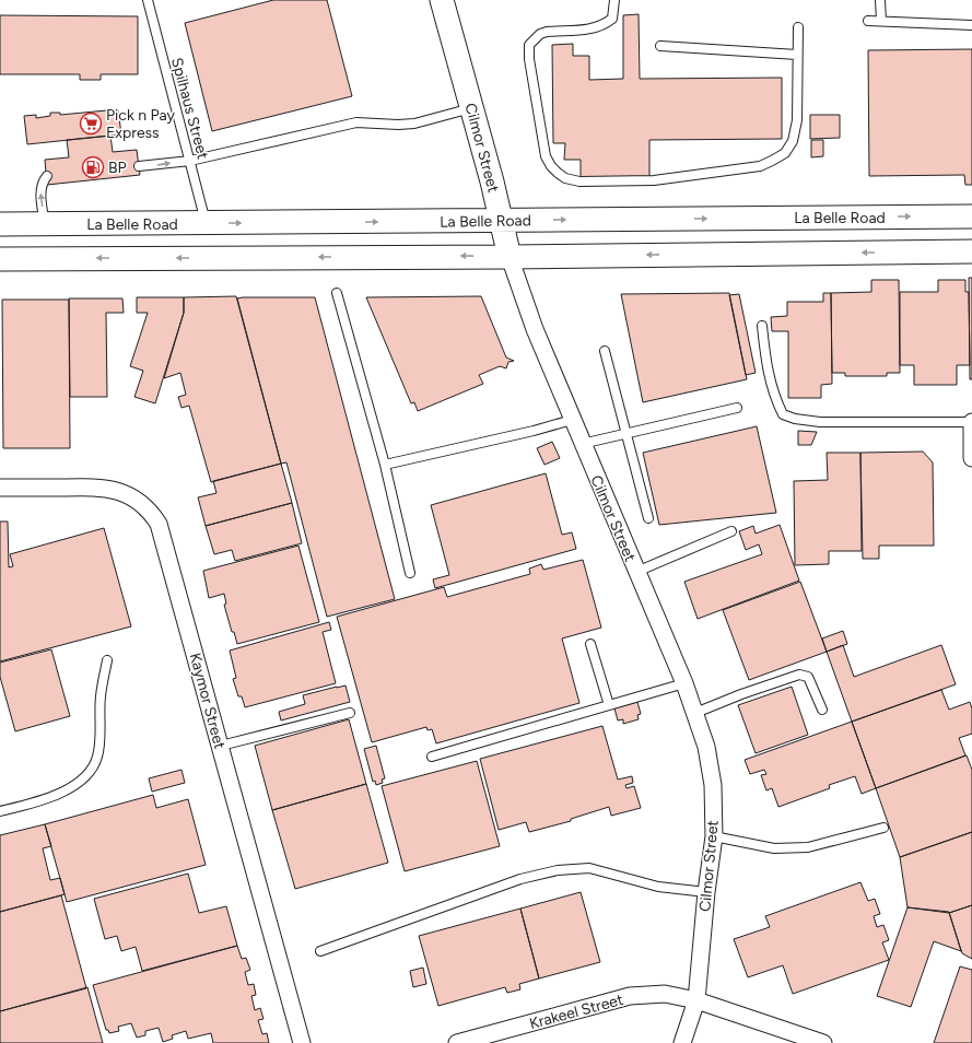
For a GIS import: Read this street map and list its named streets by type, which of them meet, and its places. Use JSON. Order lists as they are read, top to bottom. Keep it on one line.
{"streets":{"main road":["Cilmor Street","La Belle Road"],"street":["Kaymor Street","Krakeel Street"],"lane":["Spilhaus Street"]},"crossings":[["Spilhaus Street","La Belle Road"],["Cilmor Street","La Belle Road"],["Cilmor Street","Krakeel Street"]],"places":{"supermarket":["Pick n Pay Express"],"fuel station":["BP"]}}
